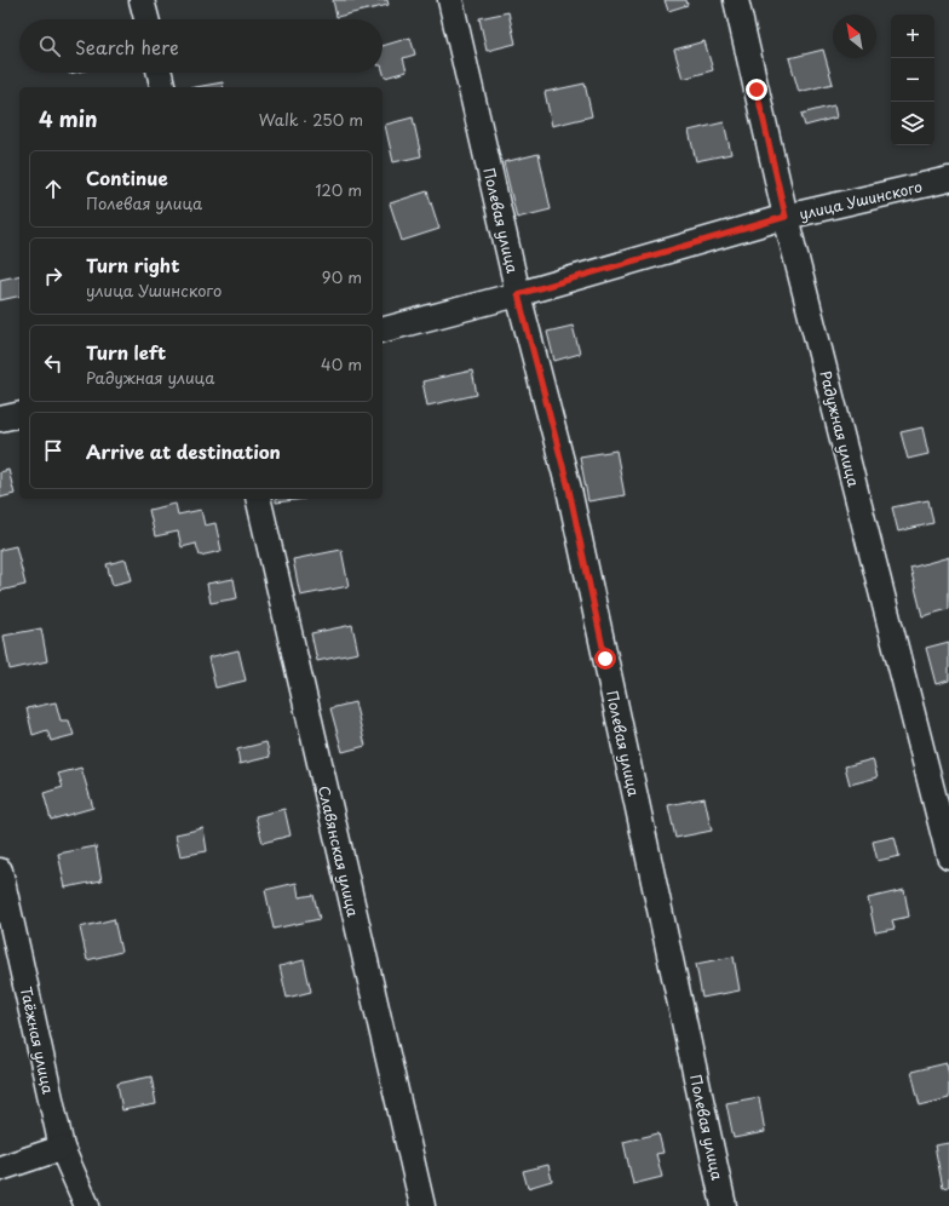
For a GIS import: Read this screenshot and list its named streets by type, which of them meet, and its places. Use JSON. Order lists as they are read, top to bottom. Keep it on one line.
{"streets":{"street":["улица Ушинского","Полевая улица","Радужная улица","Славянская улица","Таёжная улица"]},"crossings":[["улица Ушинского","Полевая улица"],["улица Ушинского","Радужная улица"]],"north":"top left","page":{"map_buttons":["+","−"],"search":"Search here","heading":["4 min","Walk · 250 m"],"list":[["Continue","Полевая улица","120 m"],["Turn right","улица Ушинского","90 m"],["Turn left","Радужная улица","40 m"],"Arrive at destination"]}}
